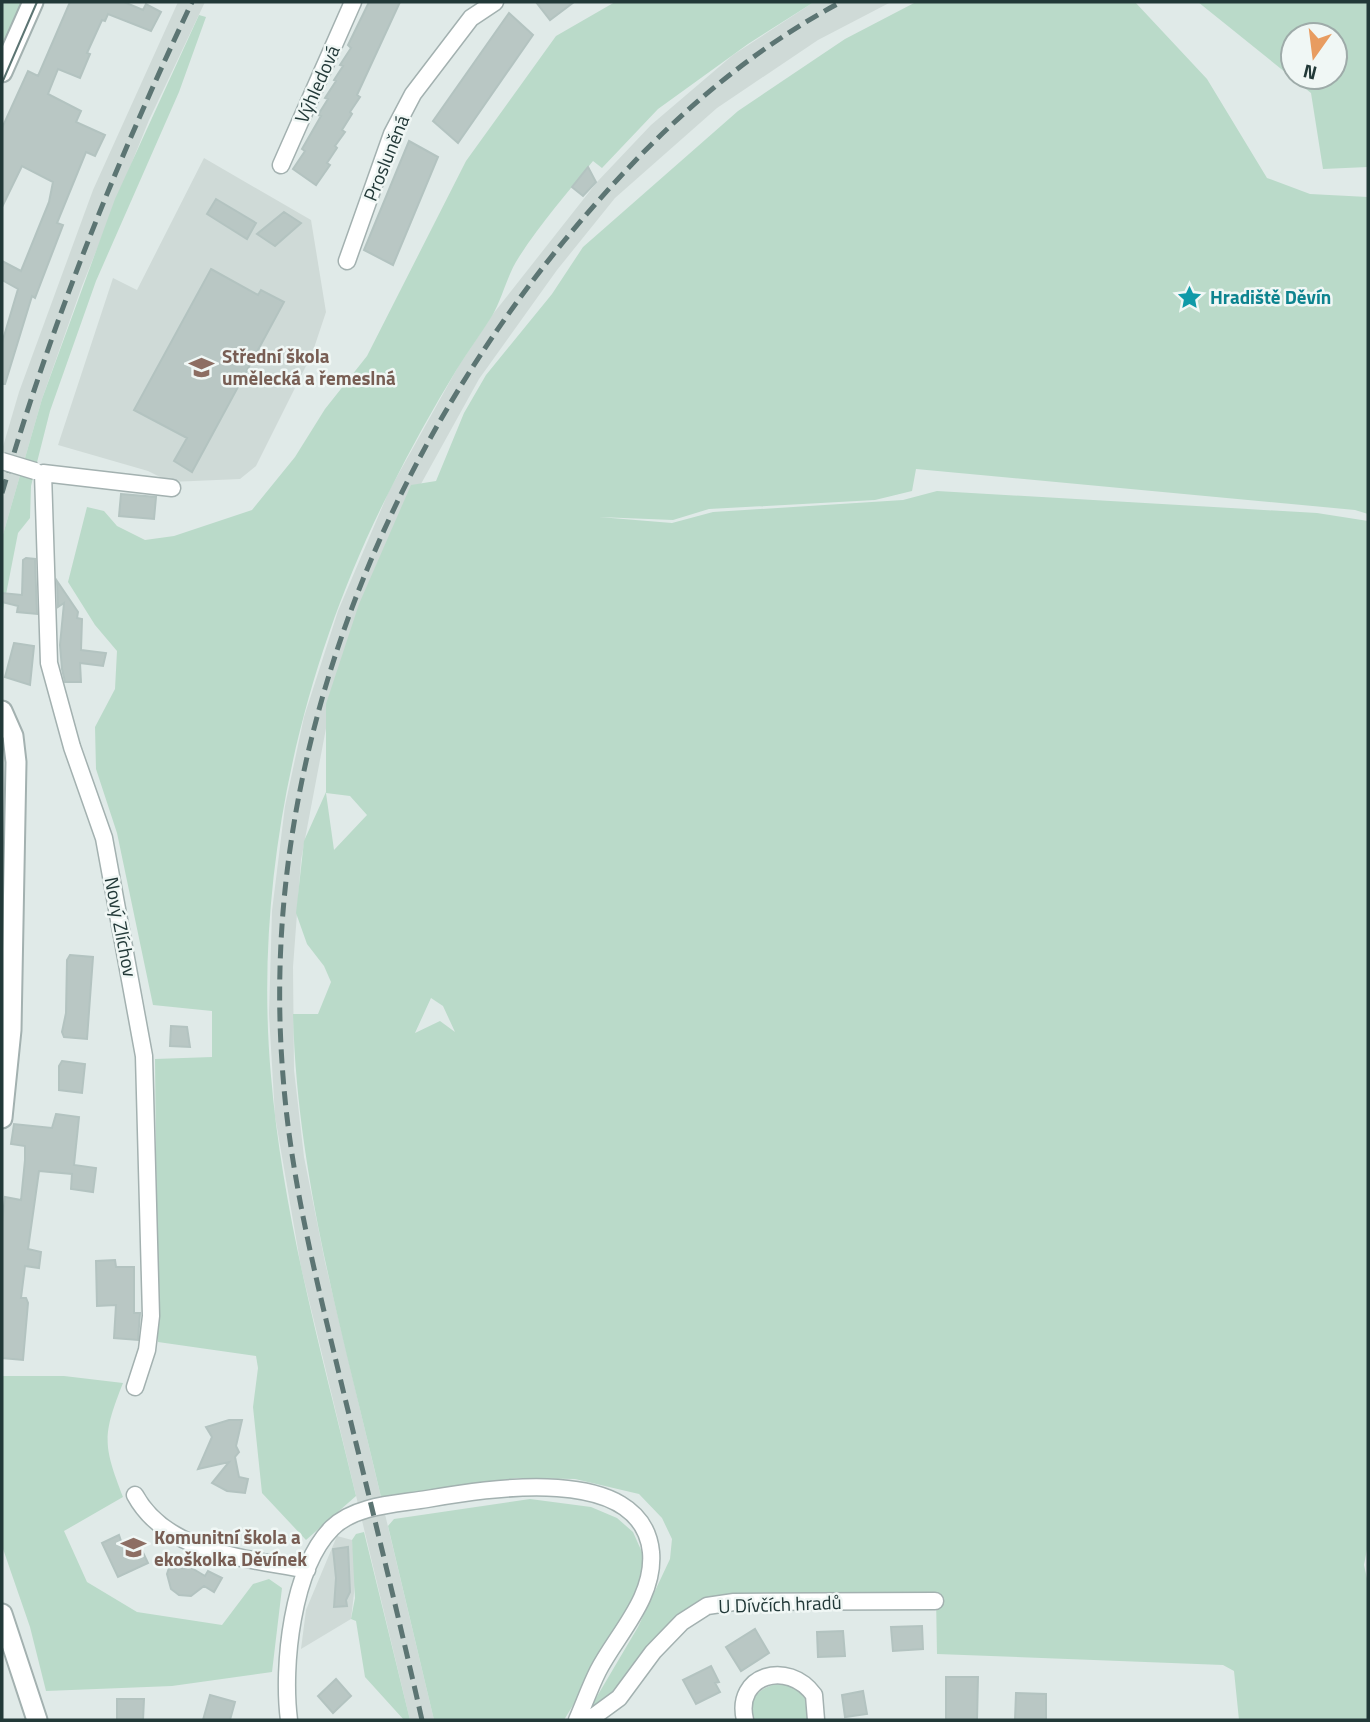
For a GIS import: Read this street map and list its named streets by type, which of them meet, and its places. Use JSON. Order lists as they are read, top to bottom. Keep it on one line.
{"streets":{"street":["Výhledová","Prosluněná","Nový Zlíchov","U Dívčích hradů"]},"places":{"place":["Hradiště Děvín"],"school or university":["Střední škola umělecká a řemeslná","Komunitní škola a ekoškolka Děvínek"]},"north":"bottom"}
